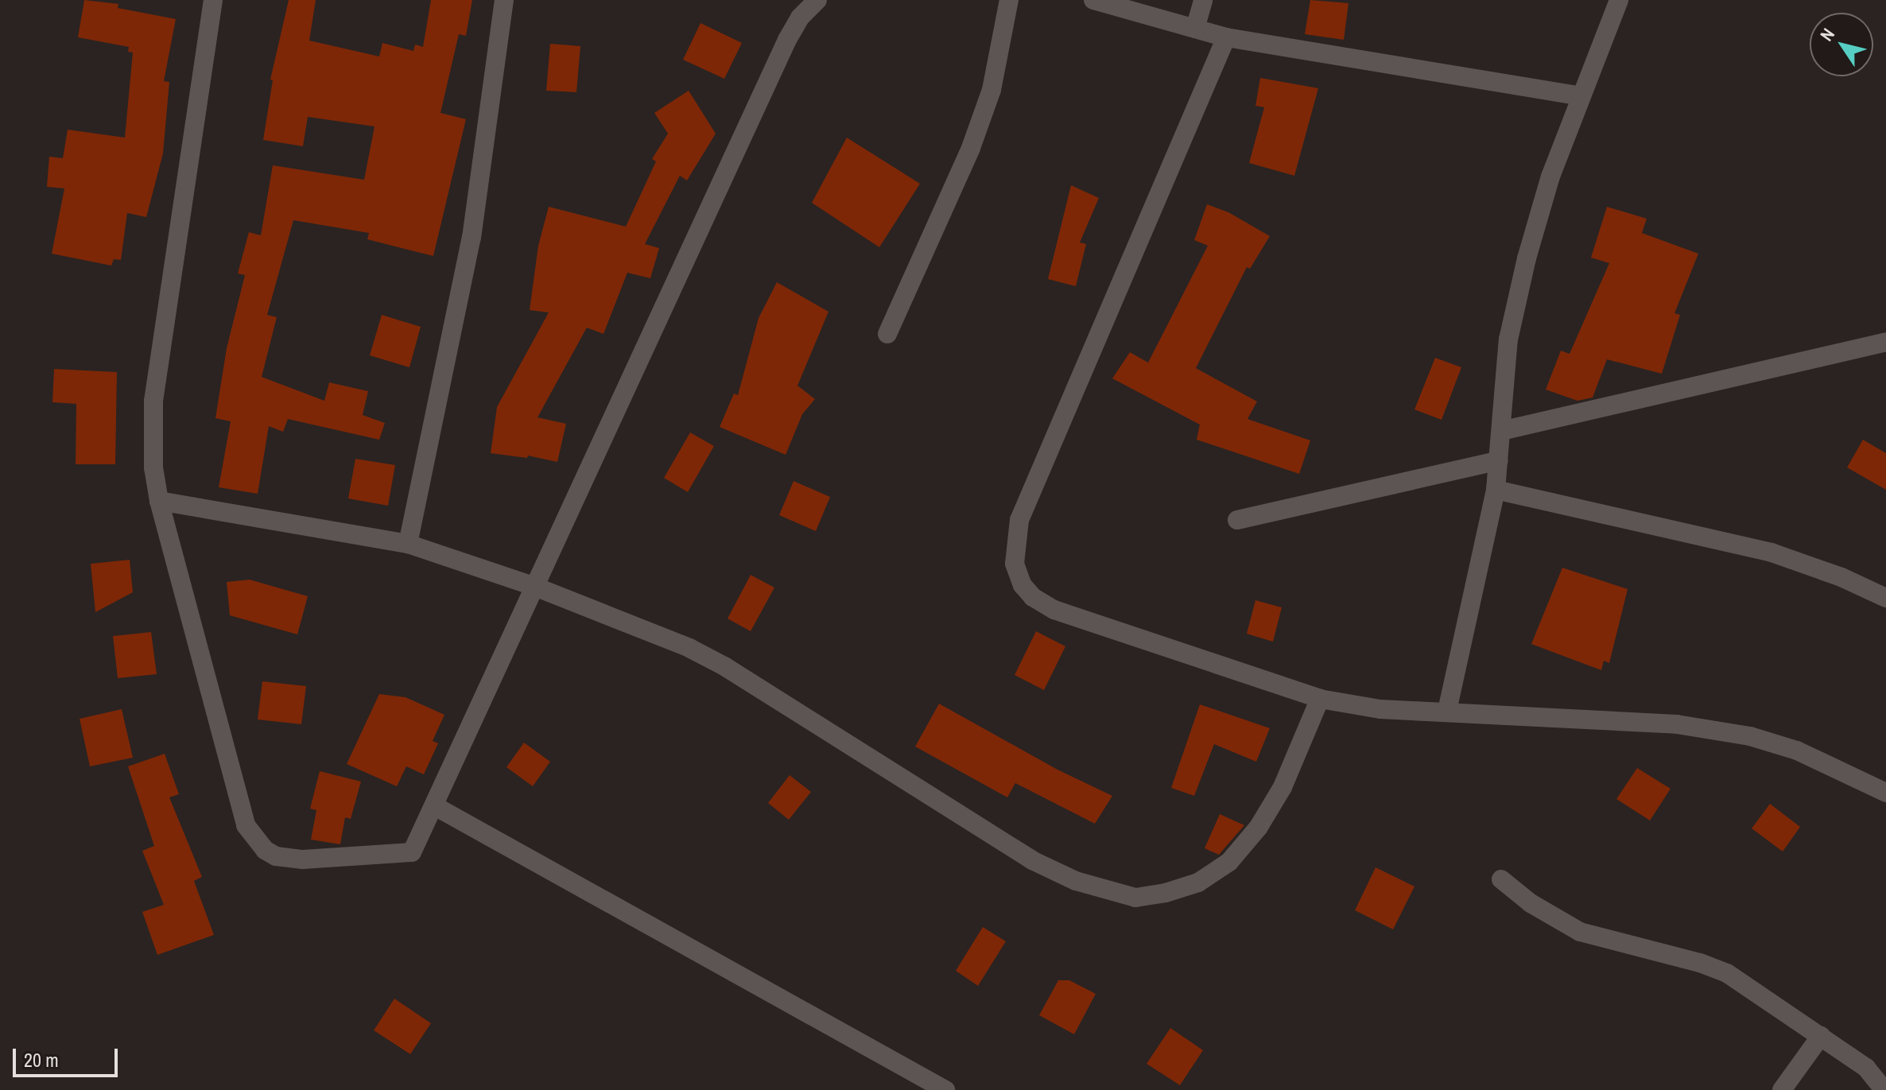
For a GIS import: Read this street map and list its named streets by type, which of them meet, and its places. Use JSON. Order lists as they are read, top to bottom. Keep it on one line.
{"scale_bar":"20 m","north":"top left"}
